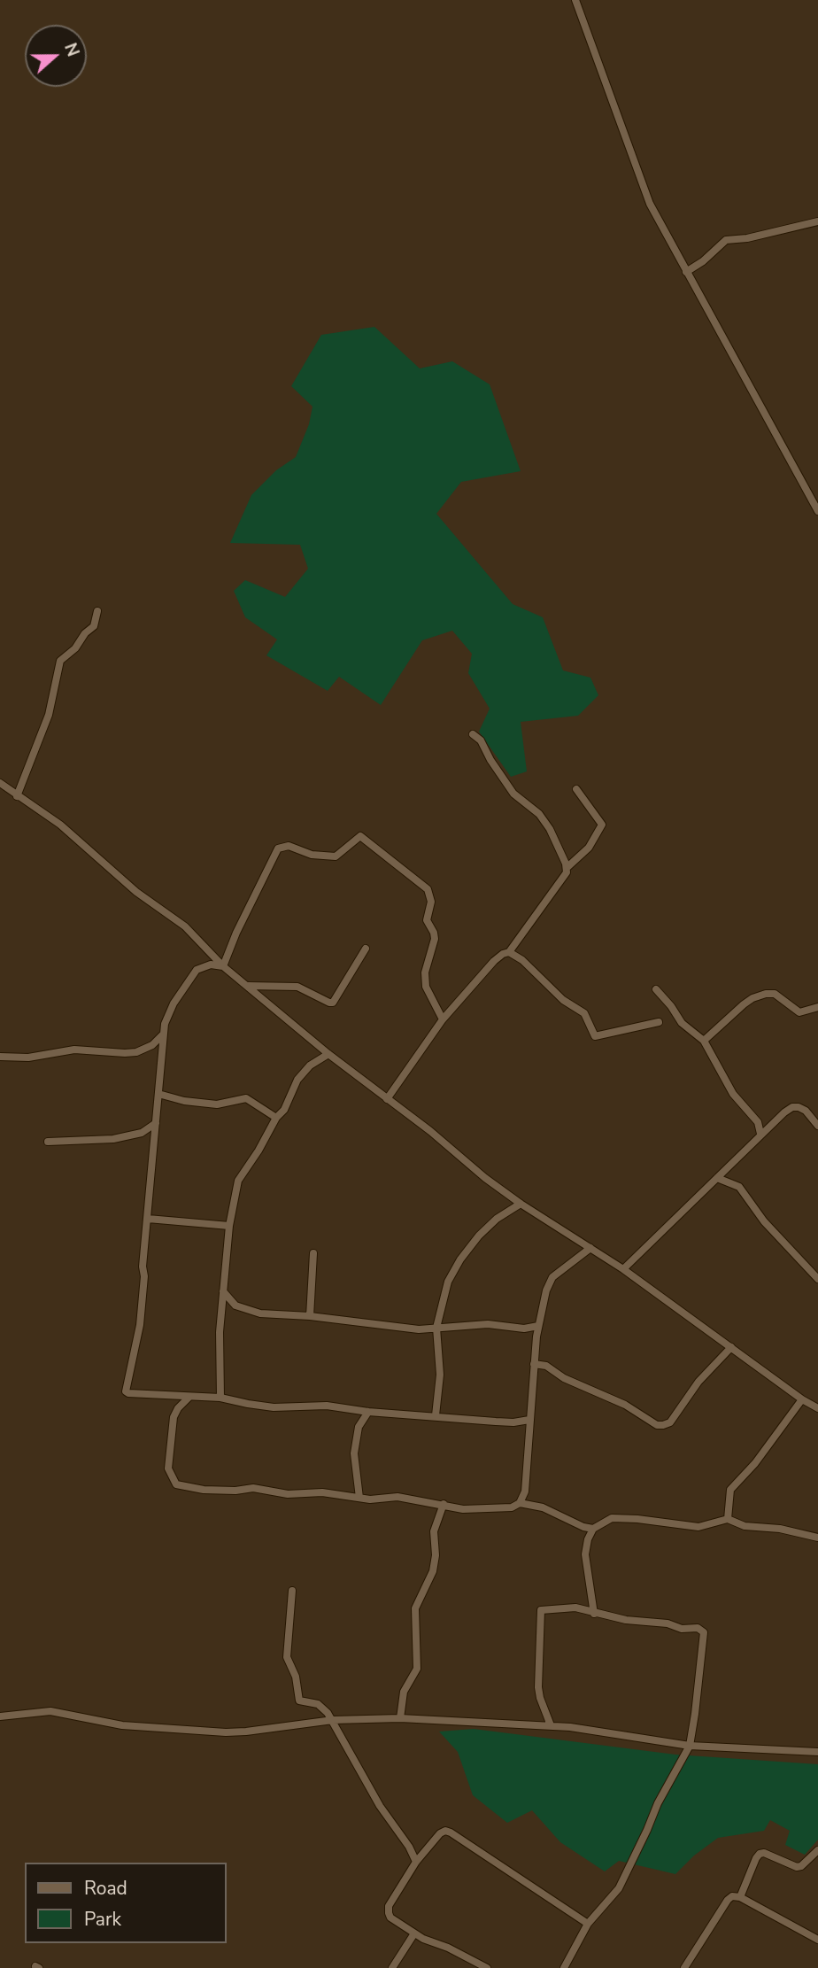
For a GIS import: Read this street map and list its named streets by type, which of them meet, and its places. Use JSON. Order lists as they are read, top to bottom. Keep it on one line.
{"legend":["Road","Park"],"north":"right"}
